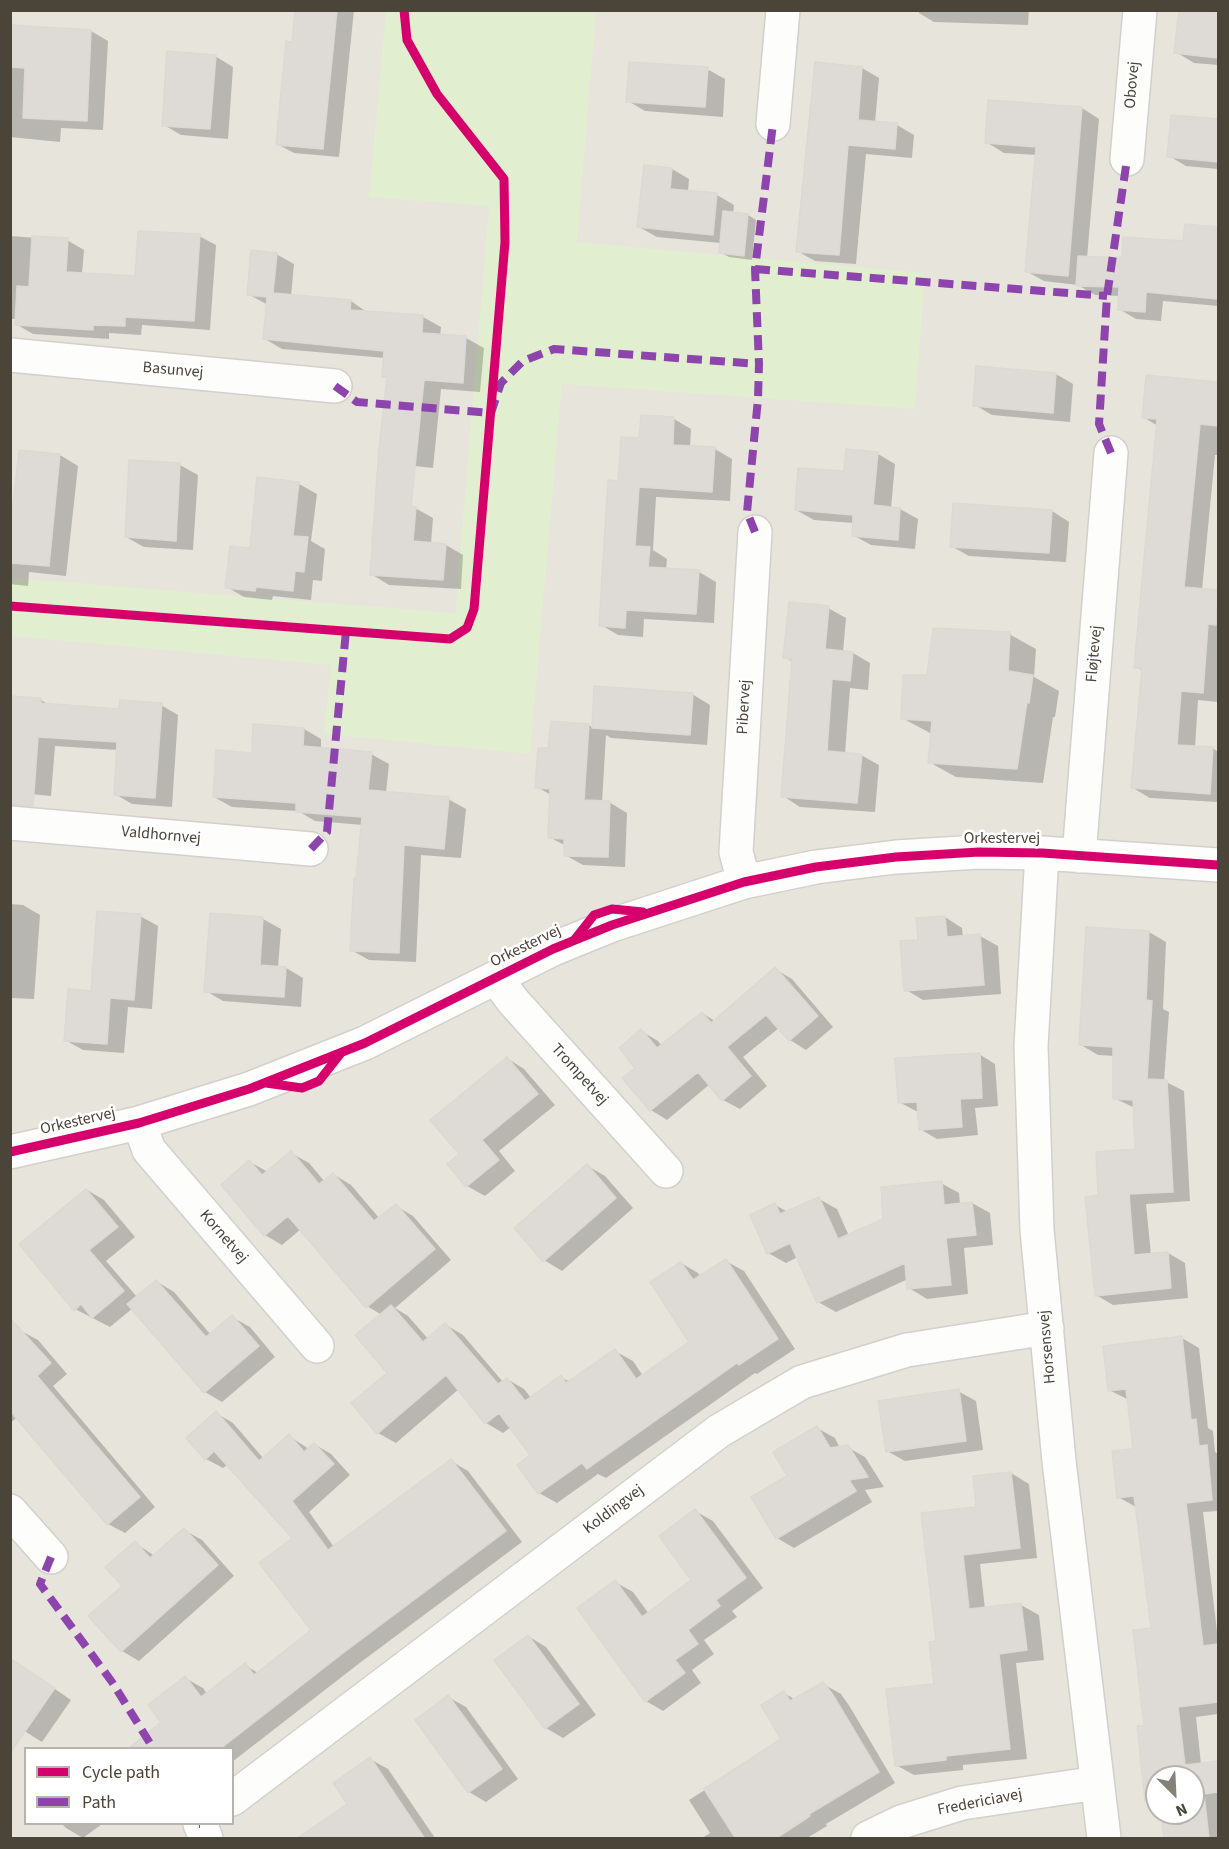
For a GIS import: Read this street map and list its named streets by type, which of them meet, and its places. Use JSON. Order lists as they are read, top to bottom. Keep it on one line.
{"streets":{"street":["Obovej","Basunvej","Fløjtevej","Pibervej","Valdhornvej","Orkestervej","Trompetvej","Kornetvej","Horsensvej","Koldingvej","Fredericiavej"]},"crossings":[["Fløjtevej","Orkestervej"],["Pibervej","Orkestervej"],["Orkestervej","Trompetvej"],["Orkestervej","Kornetvej"],["Orkestervej","Horsensvej"],["Horsensvej","Koldingvej"],["Horsensvej","Fredericiavej"]],"legend":["Cycle path","Path"],"north":"bottom right"}
